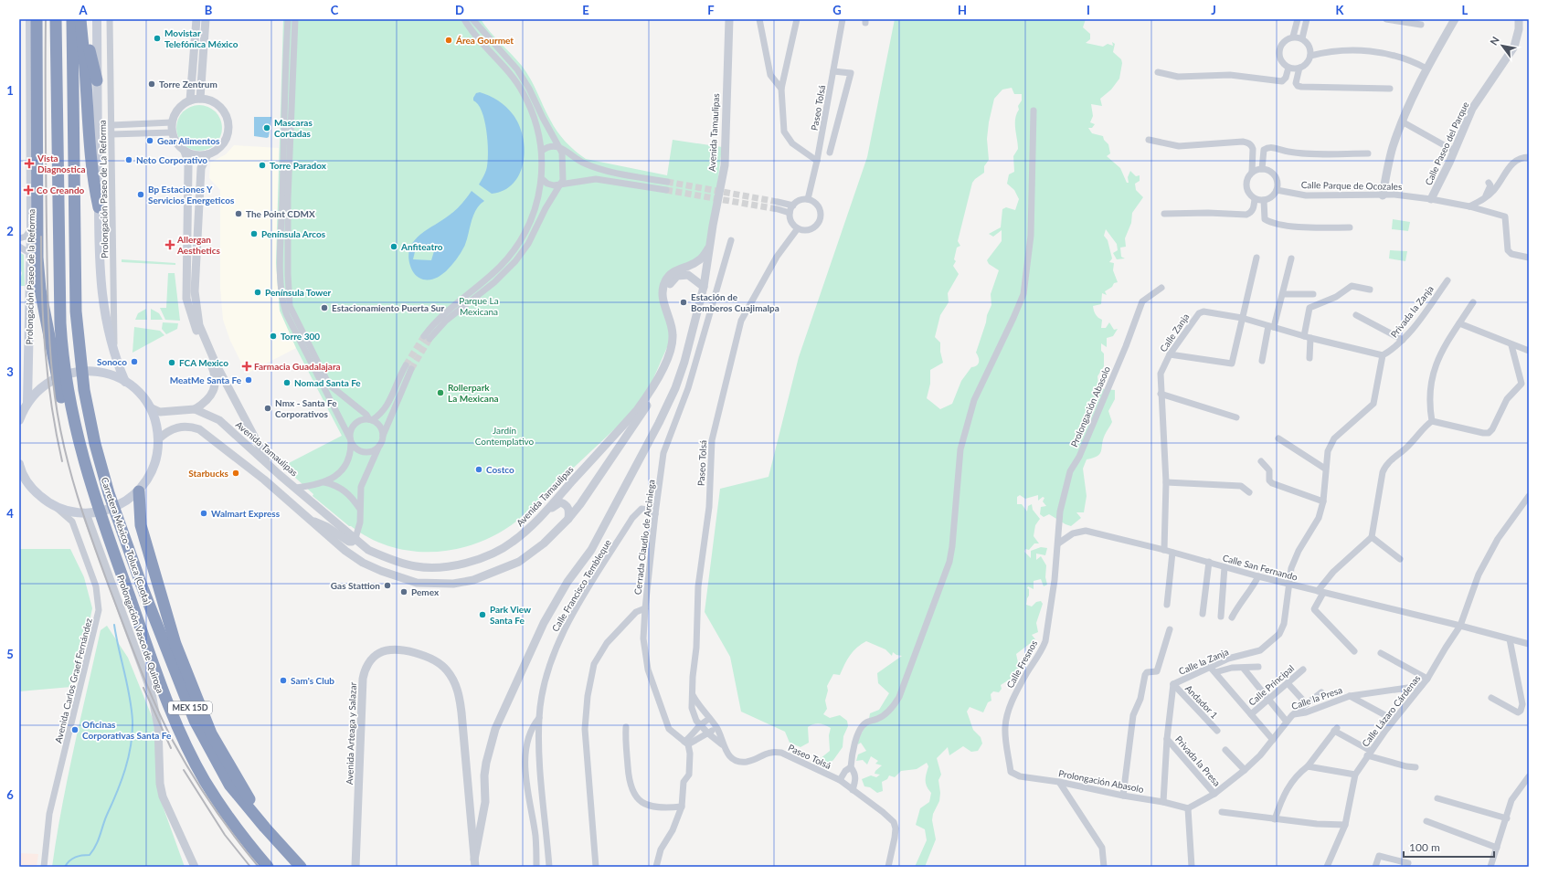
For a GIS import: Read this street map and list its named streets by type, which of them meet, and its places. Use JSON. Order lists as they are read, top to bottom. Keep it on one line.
{"streets":{"highway":["Carretera México - Toluca (Cuota)","MEX 15D"],"main road":["Prolongación Paseo de la Reforma"],"street":["Paseo Tolsá","Avenida Tamaulipas","Calle Paseo del Parque","Calle Parque de Ocozales","Prolongación Paseo de La Reforma","Privada la Zanja","Calle Zanja","Prolongación Abasolo","Cerrada Claudio de Arciniega","Calle San Fernando","Calle Francisco Tembleque","Prolongación Vasco de Quiroga","Calle la Zanja","Calle Fresnos","Avenida Carlos Graef Fernández","Calle Principal","Calle la Presa","Andador 1","Calle Lázaro Cárdenas","Avenida Arteaga y Salazar","Privada la Presa"]},"crossings":[["Avenida Tamaulipas","Avenida Arteaga y Salazar"],["Calle Paseo del Parque","Calle Parque de Ocozales"],["Prolongación Paseo de La Reforma","Prolongación Paseo de la Reforma"],["Privada la Zanja","Calle Zanja"],["Calle Zanja","Calle San Fernando"],["Prolongación Abasolo","Calle San Fernando"],["Prolongación Abasolo","Calle la Zanja"],["Prolongación Abasolo","Calle Fresnos"],["Prolongación Abasolo","Calle la Presa"],["Cerrada Claudio de Arciniega","Calle Francisco Tembleque"],["Calle San Fernando","Calle la Zanja"],["Calle San Fernando","Calle Fresnos"],["Calle San Fernando","Calle Lázaro Cárdenas"],["Calle la Zanja","Andador 1"],["Calle la Zanja","Privada la Presa"],["Calle la Presa","Calle Lázaro Cárdenas"],["Calle la Presa","Privada la Presa"]],"parks":["Parque La Mexicana","Jardín Contemplativo"],"places":{"other":["Movistar Telefónica México","Área Gourmet","Torre Zentrum","Mascaras Cortadas","Gear Alimentos","Neto Corporativo","Torre Paradox","Bp Estaciones Y Servicios Energeticos","The Point CDMX","Península Arcos","Anfiteatro","Península Tower","Estación de Bomberos Cuajimalpa","Estacionamiento Puerta Sur","Torre 300","Sonoco","FCA Mexico","MeatMe Santa Fe","Nomad Santa Fe","Rollerpark La Mexicana","Nmx - Santa Fe Corporativos","Costco","Starbucks","Walmart Express","Gas Stattion","Pemex","Park View Santa Fe","Sam's Club","Oficinas Corporativas Santa Fe"],"health":["Vista Diagnostica","Co Creando","Allergan Aesthetics","Farmacia Guadalajara"]},"scale_bar":"100 m","north":"top left","grid":{"columns":["A","B","C","D","E","F","G","H","I","J","K","L"],"rows":["1","2","3","4","5","6"]}}
